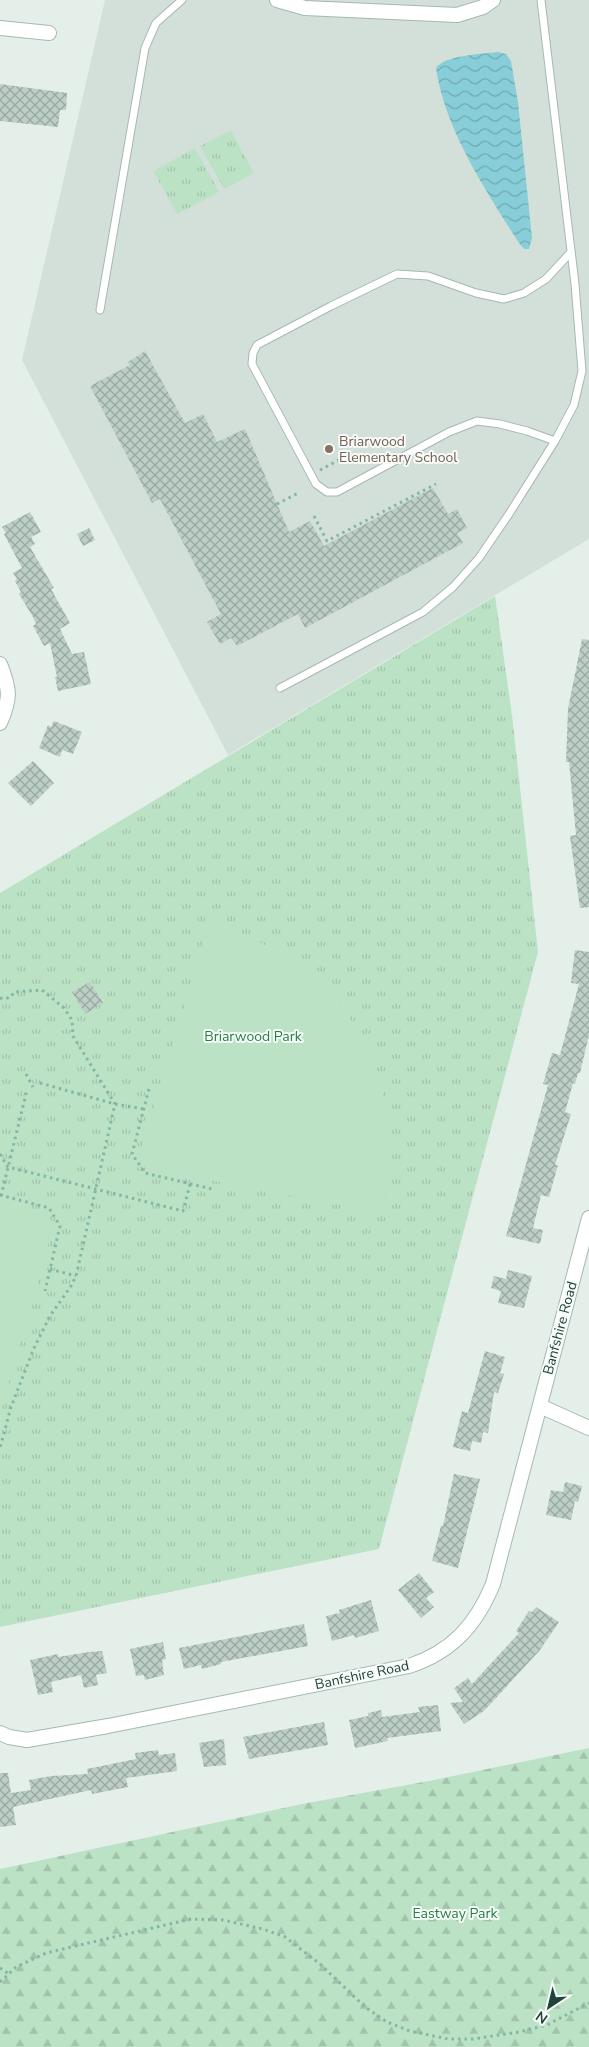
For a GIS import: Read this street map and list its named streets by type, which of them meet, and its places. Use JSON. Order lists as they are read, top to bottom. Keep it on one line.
{"streets":{"street":["Banfshire Road"]},"parks":["Briarwood Park","Eastway Park"],"places":["Briarwood Elementary School"],"north":"bottom left"}
